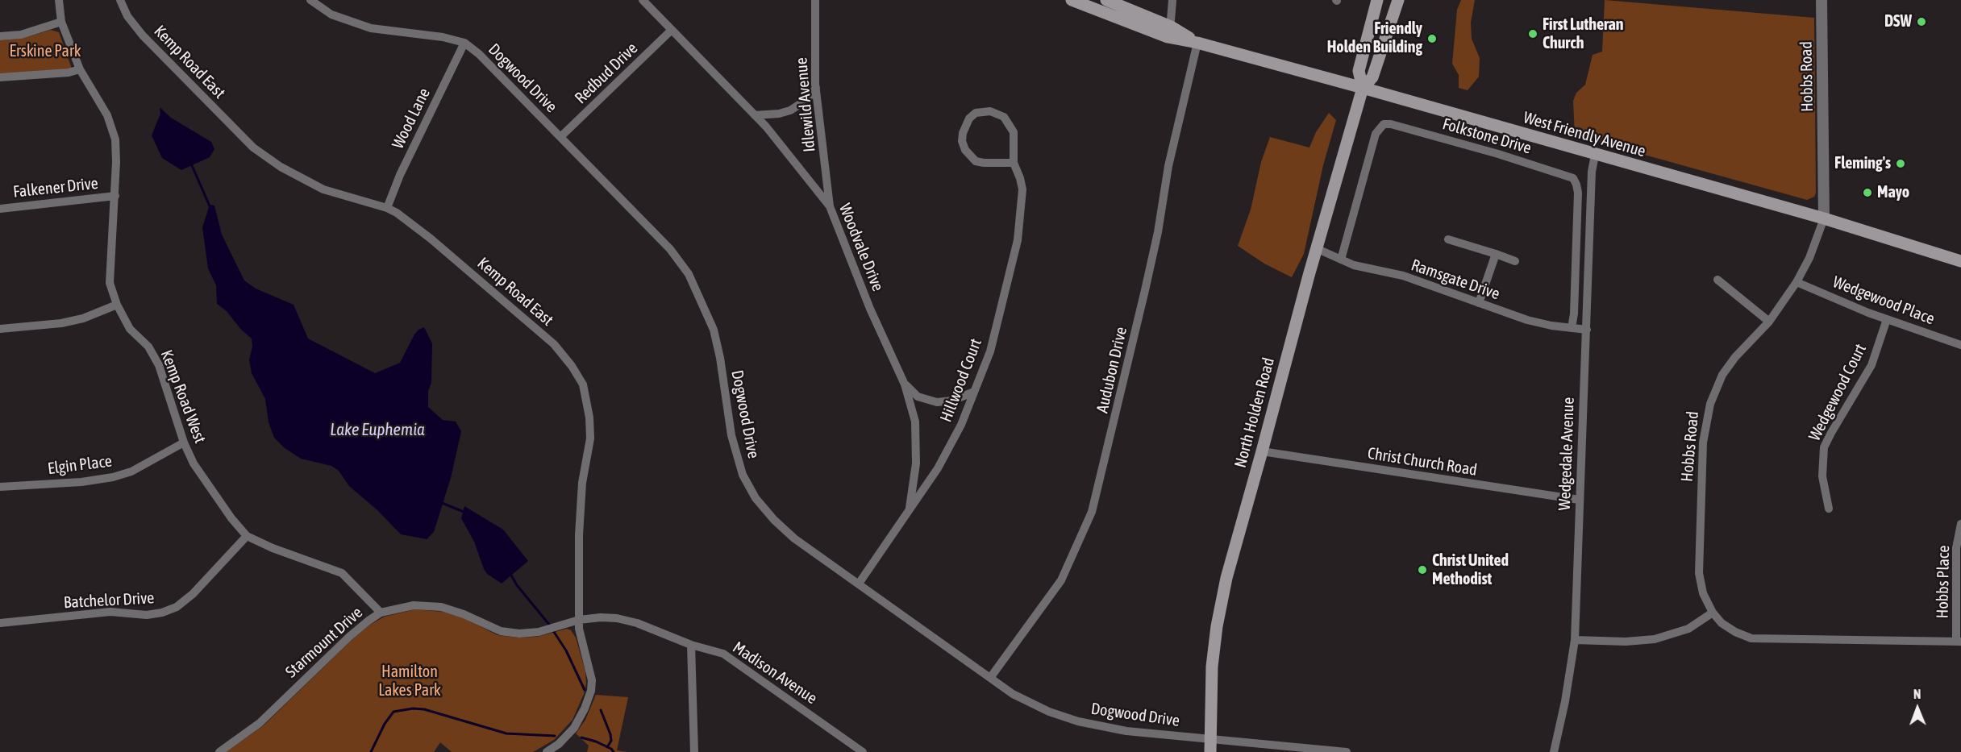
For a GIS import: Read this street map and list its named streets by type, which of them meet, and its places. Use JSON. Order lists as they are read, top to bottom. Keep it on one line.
{"streets":{"main road":["West Friendly Avenue","North Holden Road"],"street":["Kemp Road East","Redbud Drive","Hobbs Road","Dogwood Drive","Idlewild Avenue","Wood Lane","Folkstone Drive","Falkener Drive","Woodvale Drive","Ramsgate Drive","Wedgewood Place","Audubon Drive","Hillwood Court","Wedgewood Court","Kemp Road West","Wedgedale Avenue","Christ Church Road","Elgin Place","Hobbs Place","Batchelor Drive","Starmount Drive","Madison Avenue"]},"crossings":[["Kemp Road East","Wood Lane"],["Kemp Road East","Starmount Drive"],["Kemp Road East","Madison Avenue"],["Redbud Drive","Dogwood Drive"],["Redbud Drive","Woodvale Drive"],["Hobbs Road","West Friendly Avenue"],["Hobbs Road","Wedgewood Place"],["Hobbs Road","Hobbs Place"],["Dogwood Drive","Wood Lane"],["Dogwood Drive","Audubon Drive"],["Dogwood Drive","Hillwood Court"],["Dogwood Drive","North Holden Road"],["Idlewild Avenue","Woodvale Drive"],["West Friendly Avenue","Audubon Drive"],["West Friendly Avenue","North Holden Road"],["West Friendly Avenue","Wedgedale Avenue"],["Folkstone Drive","Ramsgate Drive"],["Falkener Drive","Kemp Road West"],["Woodvale Drive","Hillwood Court"],["Ramsgate Drive","North Holden Road"],["Ramsgate Drive","Wedgedale Avenue"],["Wedgewood Place","Wedgewood Court"],["Kemp Road West","Elgin Place"],["Kemp Road West","Batchelor Drive"],["Kemp Road West","Starmount Drive"],["North Holden Road","Christ Church Road"],["Wedgedale Avenue","Christ Church Road"],["Starmount Drive","Madison Avenue"]],"water":["Lake Euphemia"],"parks":["Erskine Park","Hamilton Lakes Park"],"places":["DSW","First Lutheran Church","Friendly Holden Building","Fleming's","Mayo","Christ United Methodist"],"north":"top"}
